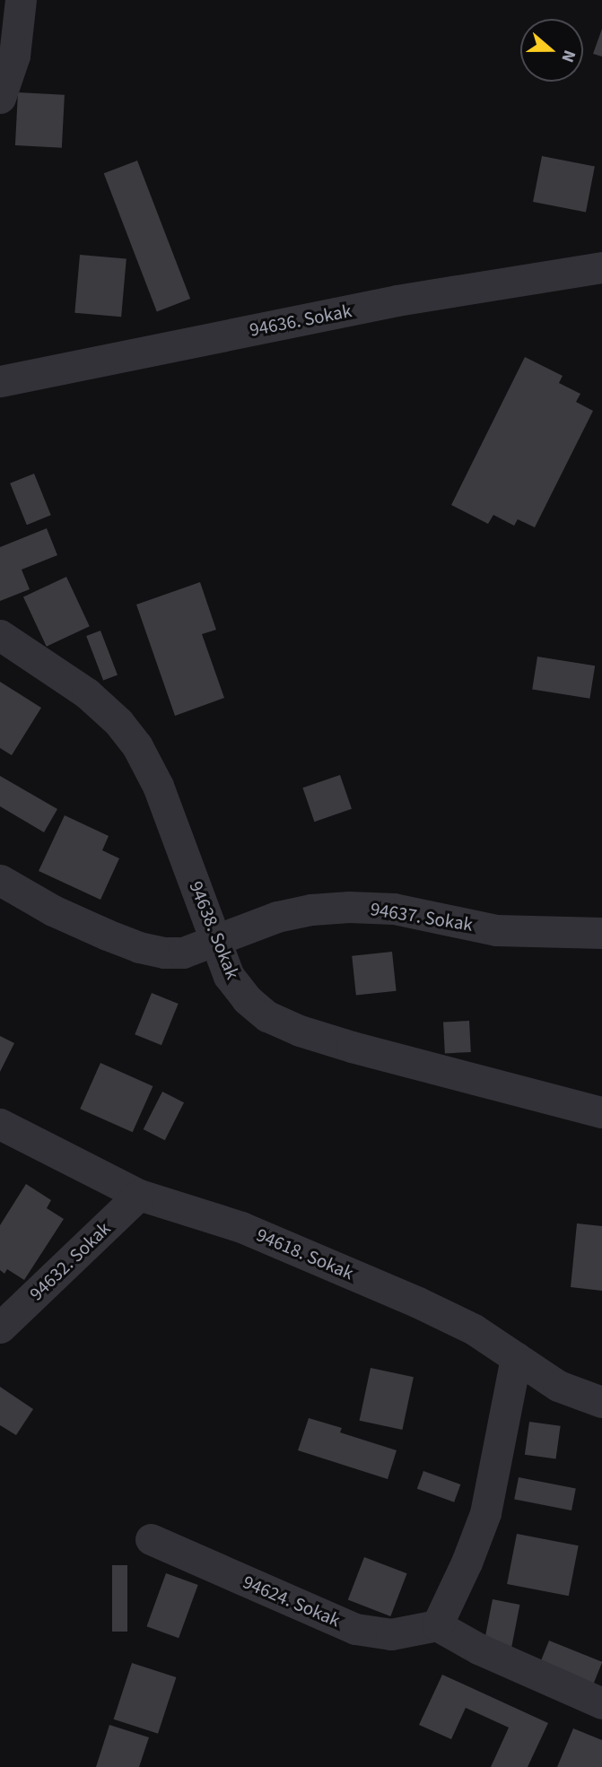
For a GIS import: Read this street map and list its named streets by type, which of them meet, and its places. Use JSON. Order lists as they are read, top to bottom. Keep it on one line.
{"streets":{"street":["94636. Sokak","94637. Sokak","94638. Sokak","94618. Sokak","94632. Sokak","94624. Sokak"]},"crossings":[["94637. Sokak","94638. Sokak"],["94618. Sokak","94632. Sokak"]],"north":"right"}
